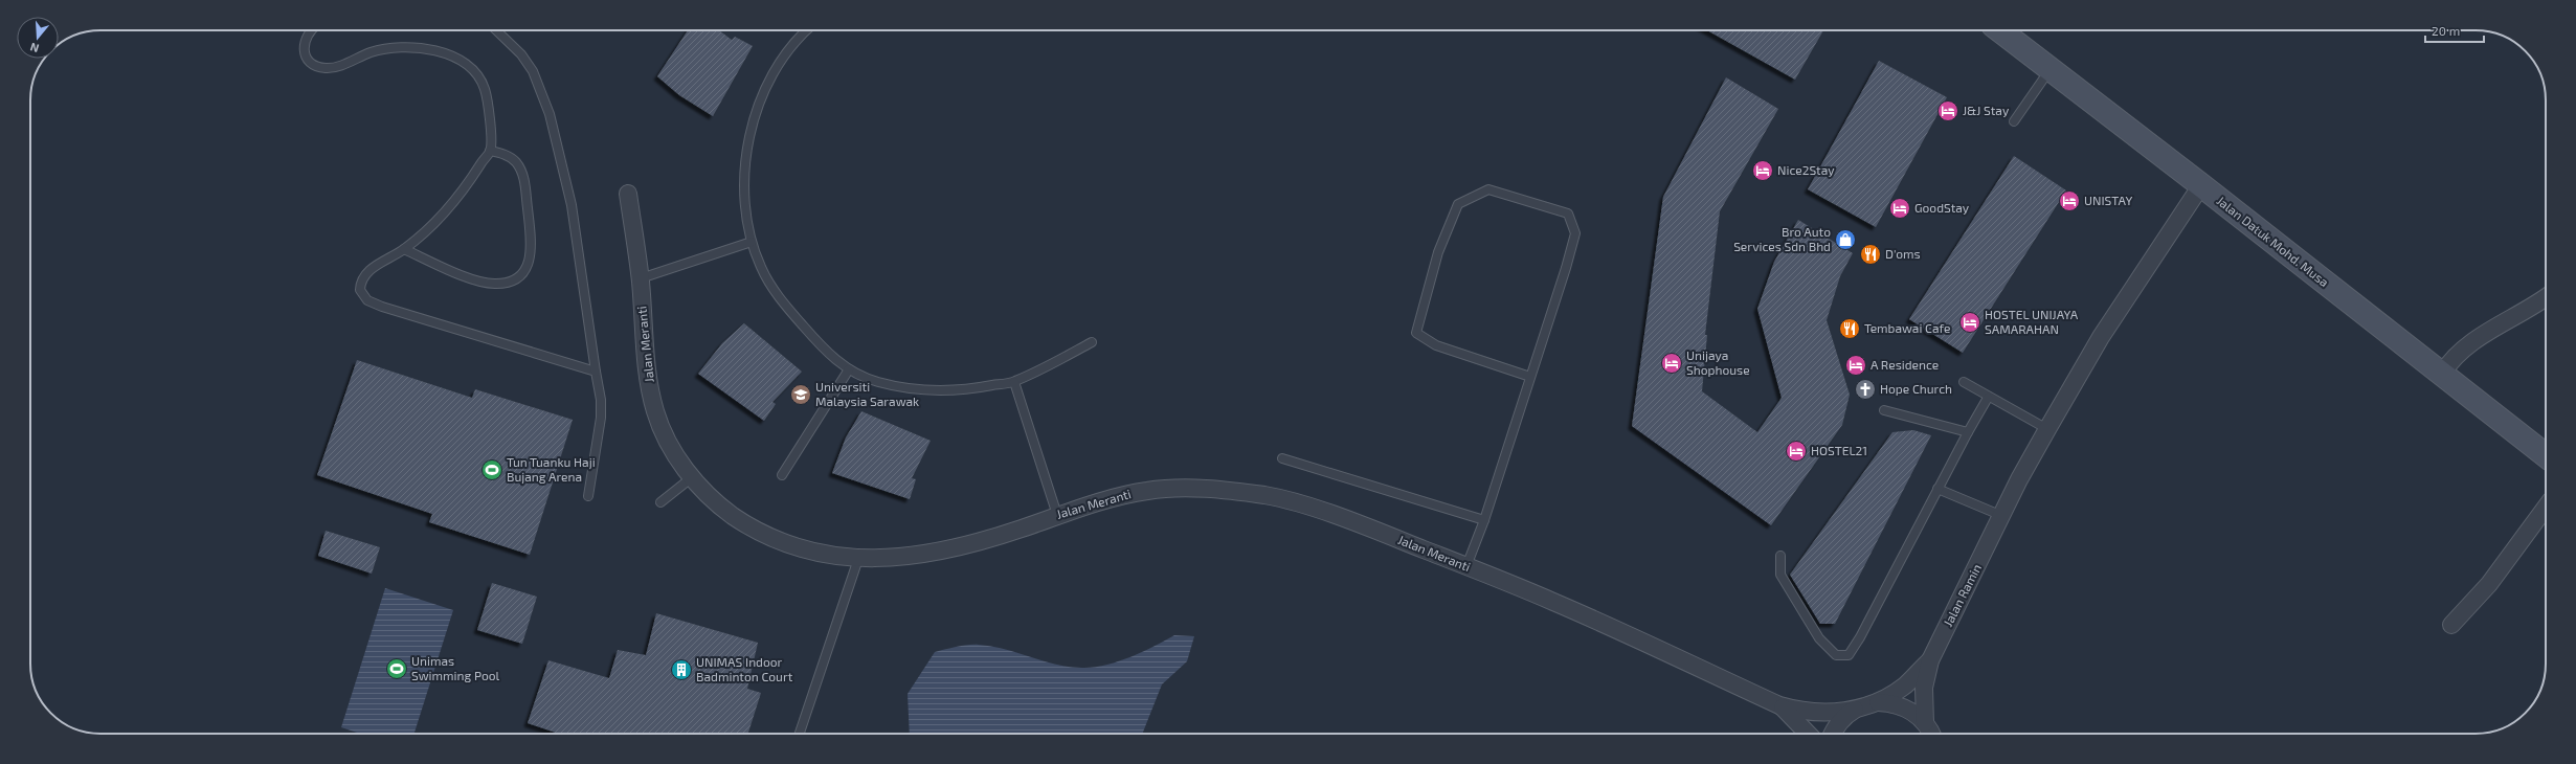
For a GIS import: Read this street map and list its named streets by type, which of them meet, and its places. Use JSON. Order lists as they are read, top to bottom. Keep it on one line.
{"streets":{"street":["Jalan Datuk Mohd. Musa","Jalan Meranti","Jalan Ramin"]},"crossings":[["Jalan Datuk Mohd. Musa","Jalan Ramin"]],"places":{"hotel":["J&J Stay","Nice2Stay","UNISTAY","GoodStay","HOSTEL UNIJAYA SAMARAHAN","Unijaya Shophouse","A Residence","HOSTEL21"],"shop":["Bro Auto Services Sdn Bhd"],"restaurant":["D'oms","Tembawai Cafe"],"church":["Hope Church"],"school or university":["Universiti Malaysia Sarawak"],"sports":["Tun Tuanku Haji Bujang Arena","Unimas Swimming Pool"],"building":["UNIMAS Indoor Badminton Court"]},"scale_bar":"20 m","north":"bottom"}
